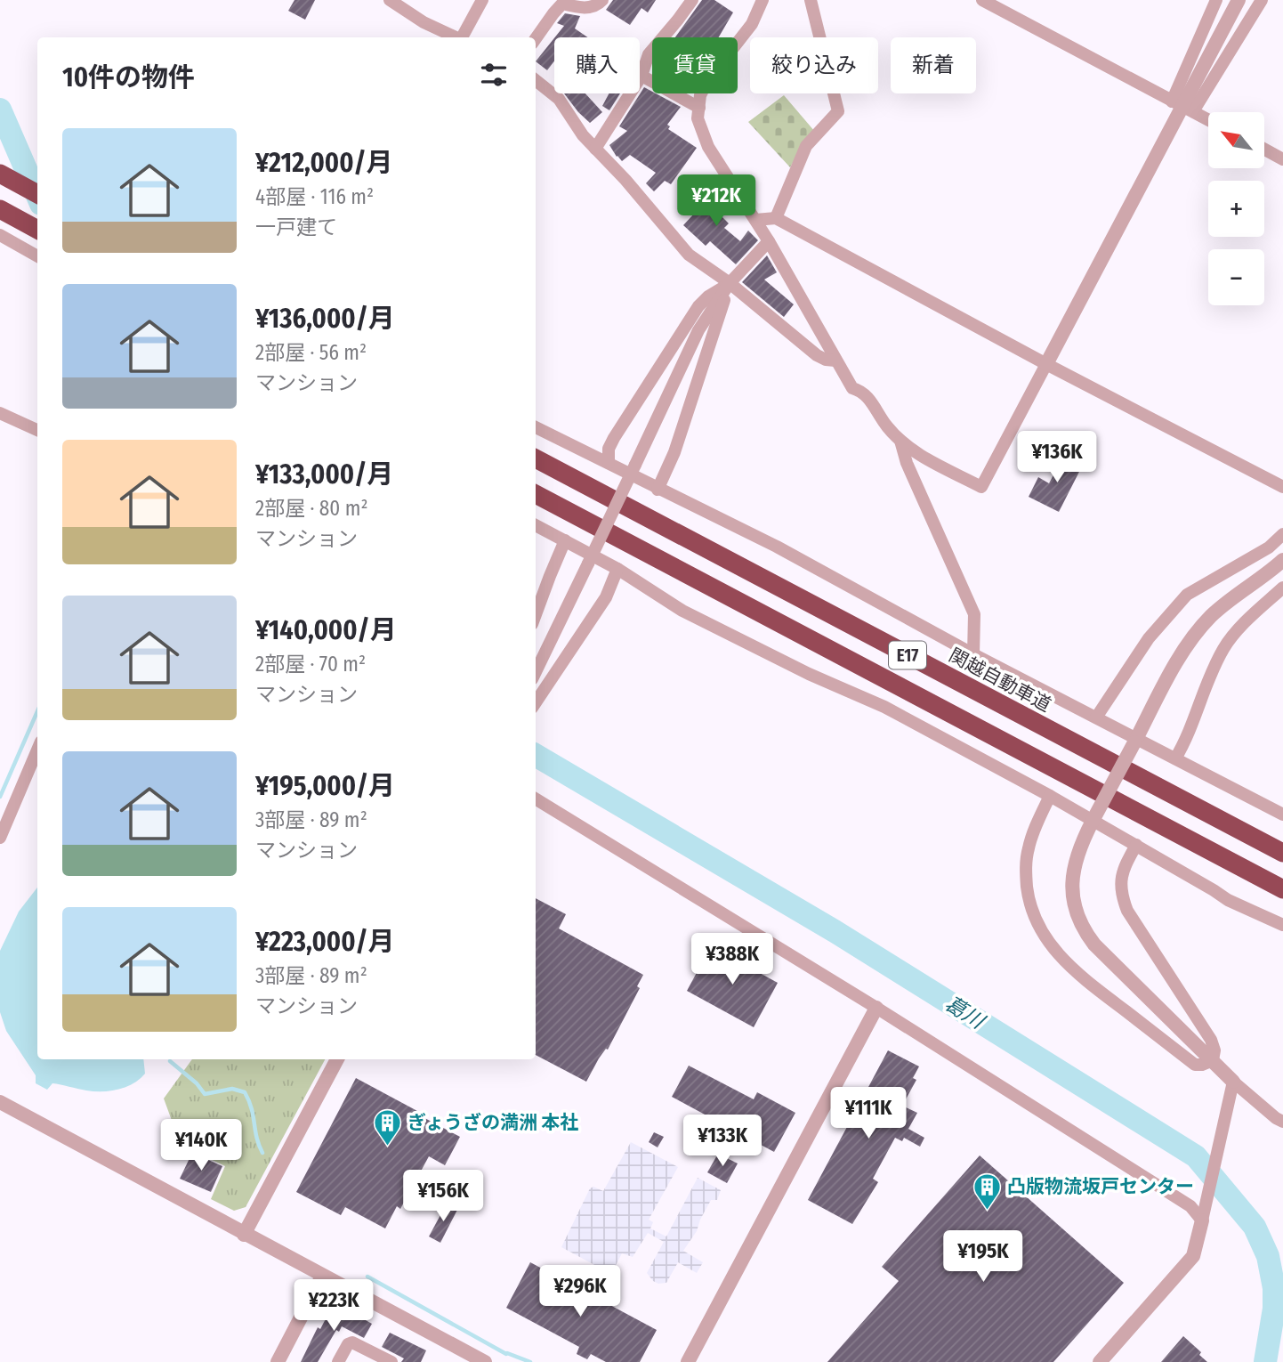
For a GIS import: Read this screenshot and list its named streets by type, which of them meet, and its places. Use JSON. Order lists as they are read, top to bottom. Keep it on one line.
{"streets":{"highway":["E17","関越自動車道"]},"water":["葛川"],"places":{"building":["ぎょうざの満洲 本社","凸版物流坂戸センター"]},"north":"top left","page":{"chip":["購入","賃貸","絞り込み","新着"],"heading":"10件の物件","map_buttons":["+","−"],"list":[{"name":"¥212,000/月","note":"4部屋 · 116 m² · 一戸建て"},{"name":"¥136,000/月","note":"2部屋 · 56 m² · マンション"},{"name":"¥133,000/月","note":"2部屋 · 80 m² · マンション"},{"name":"¥140,000/月","note":"2部屋 · 70 m² · マンション"},{"name":"¥195,000/月","note":"3部屋 · 89 m² · マンション"},{"name":"¥223,000/月","note":"3部屋 · 89 m² · マンション"}],"price":["¥212K","¥136K","¥388K","¥111K","¥133K","¥140K","¥156K","¥195K","¥296K","¥223K"]}}
